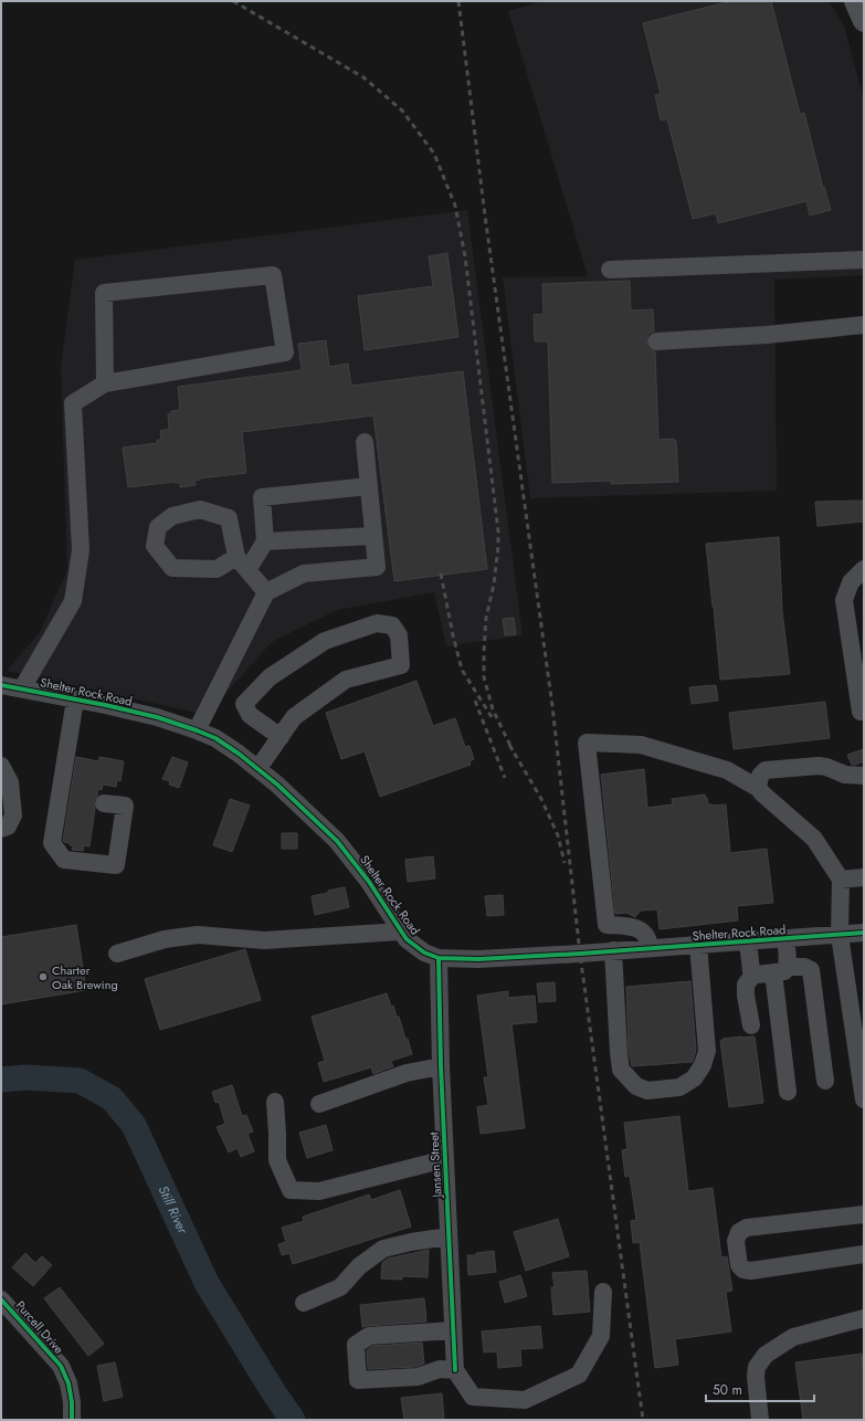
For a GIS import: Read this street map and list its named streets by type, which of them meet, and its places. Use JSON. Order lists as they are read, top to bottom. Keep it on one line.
{"streets":{"street":["Shelter Rock Road","Jansen Street","Purcell Drive"]},"crossings":[["Shelter Rock Road","Jansen Street"]],"water":["Still River"],"places":["Charter Oak Brewing"],"scale_bar":"50 m"}
